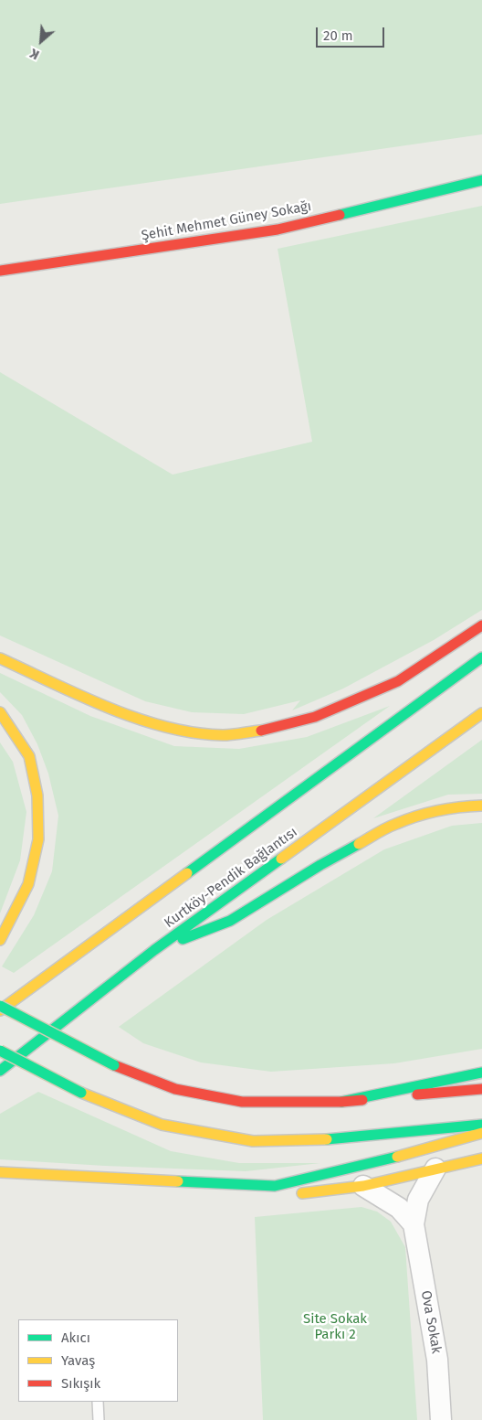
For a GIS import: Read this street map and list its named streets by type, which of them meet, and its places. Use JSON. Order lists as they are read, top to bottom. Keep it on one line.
{"streets":{"main road":["Şehit Mehmet Güney Sokağı","Kurtköy-Pendik Bağlantısı"],"street":["Ova Sokak"]},"parks":["Site Sokak Parkı 2"],"legend":["Akıcı","Yavaş","Sıkışık"],"scale_bar":"20 m","north":"bottom left"}
